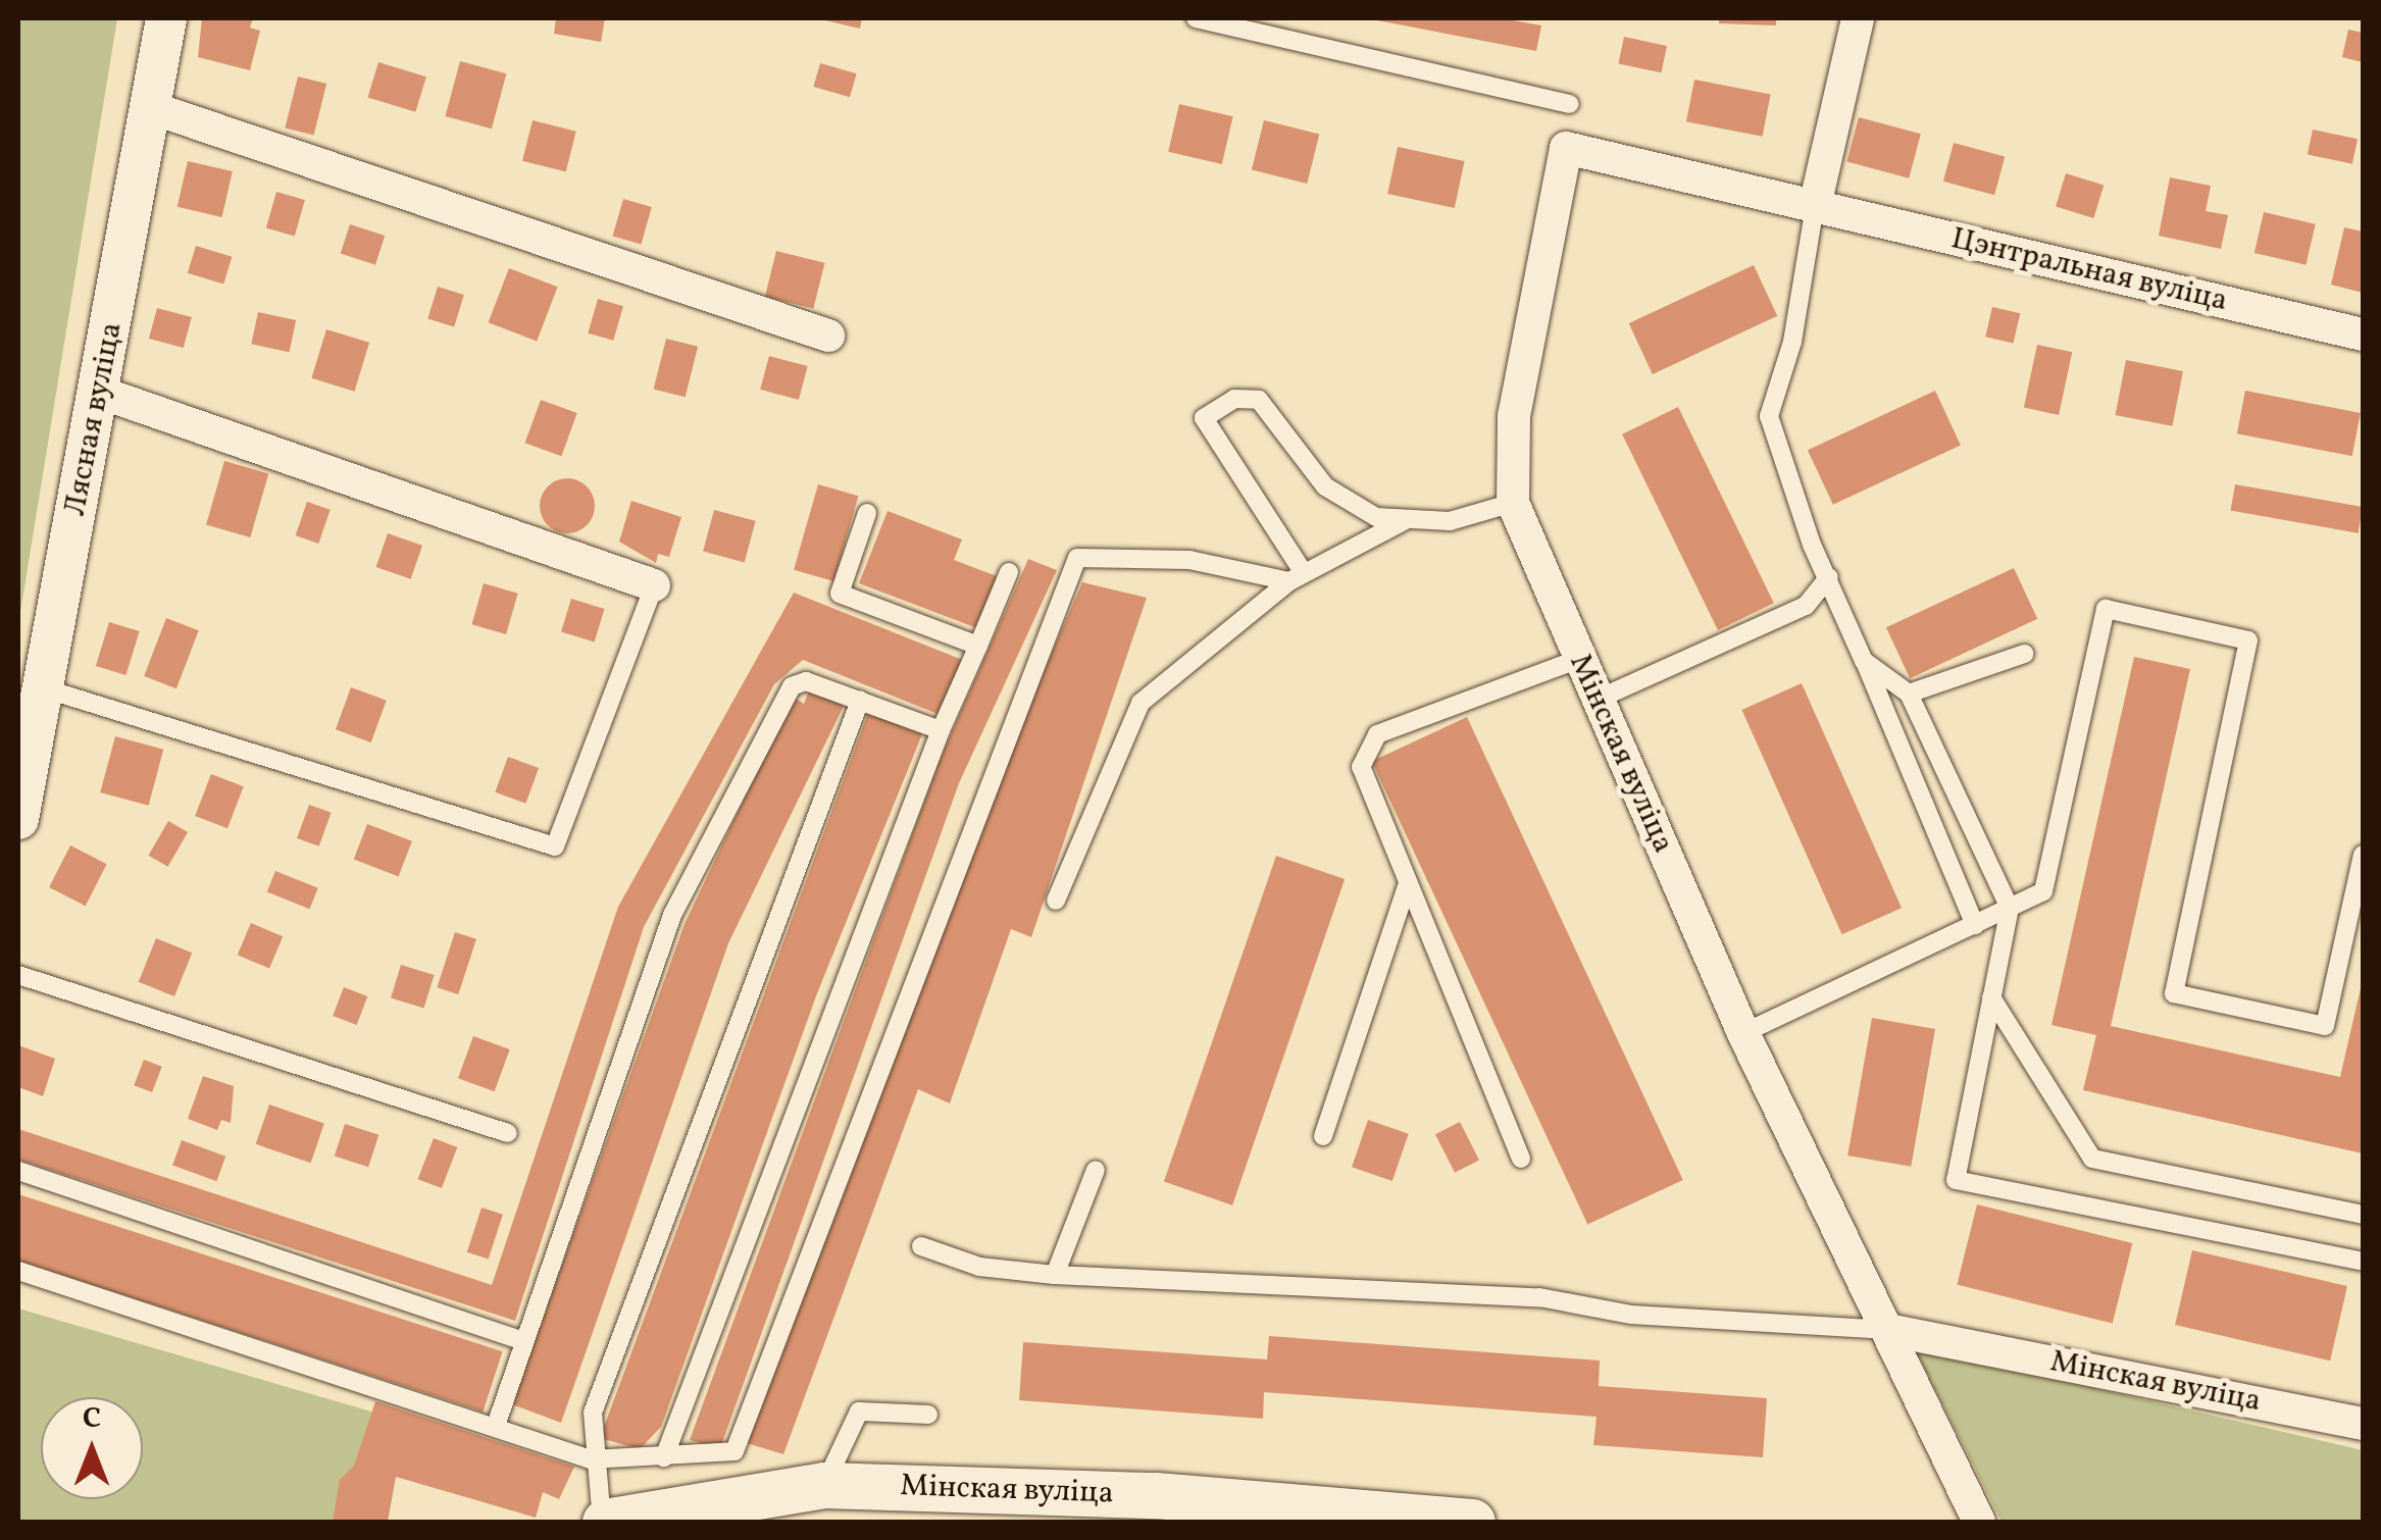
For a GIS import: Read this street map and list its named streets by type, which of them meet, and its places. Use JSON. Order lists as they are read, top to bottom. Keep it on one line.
{"streets":{"main road":["Мінская вуліца"],"street":["Цэнтральная вуліца","Лясная вуліца"]},"crossings":[["Цэнтральная вуліца","Мінская вуліца"]],"north":"top"}
